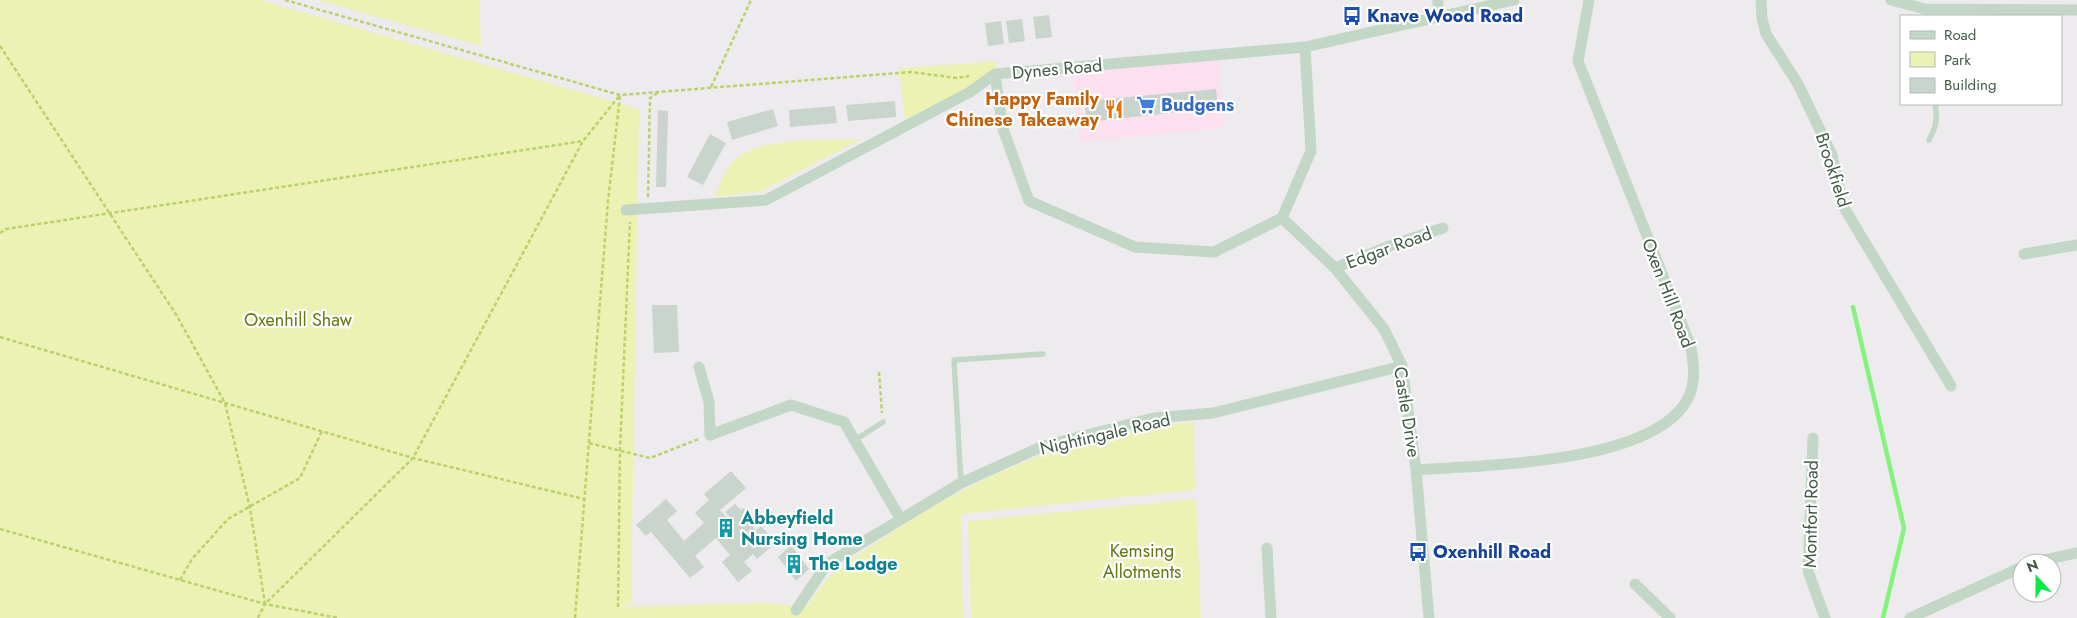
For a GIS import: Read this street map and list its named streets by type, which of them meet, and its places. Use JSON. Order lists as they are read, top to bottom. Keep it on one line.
{"streets":{"street":["Dynes Road","Brookfield","Edgar Road","Oxen Hill Road","Castle Drive","Nightingale Road","Montfort Road"]},"crossings":[["Edgar Road","Castle Drive"],["Oxen Hill Road","Castle Drive"],["Castle Drive","Nightingale Road"]],"parks":["Oxenhill Shaw","Kemsing Allotments"],"places":{"bus stop":["Knave Wood Road","Oxenhill Road"],"supermarket":["Budgens"],"restaurant":["Happy Family Chinese Takeaway"],"building":["Abbeyfield Nursing Home","The Lodge"]},"legend":["Road","Park","Building"],"north":"top"}
